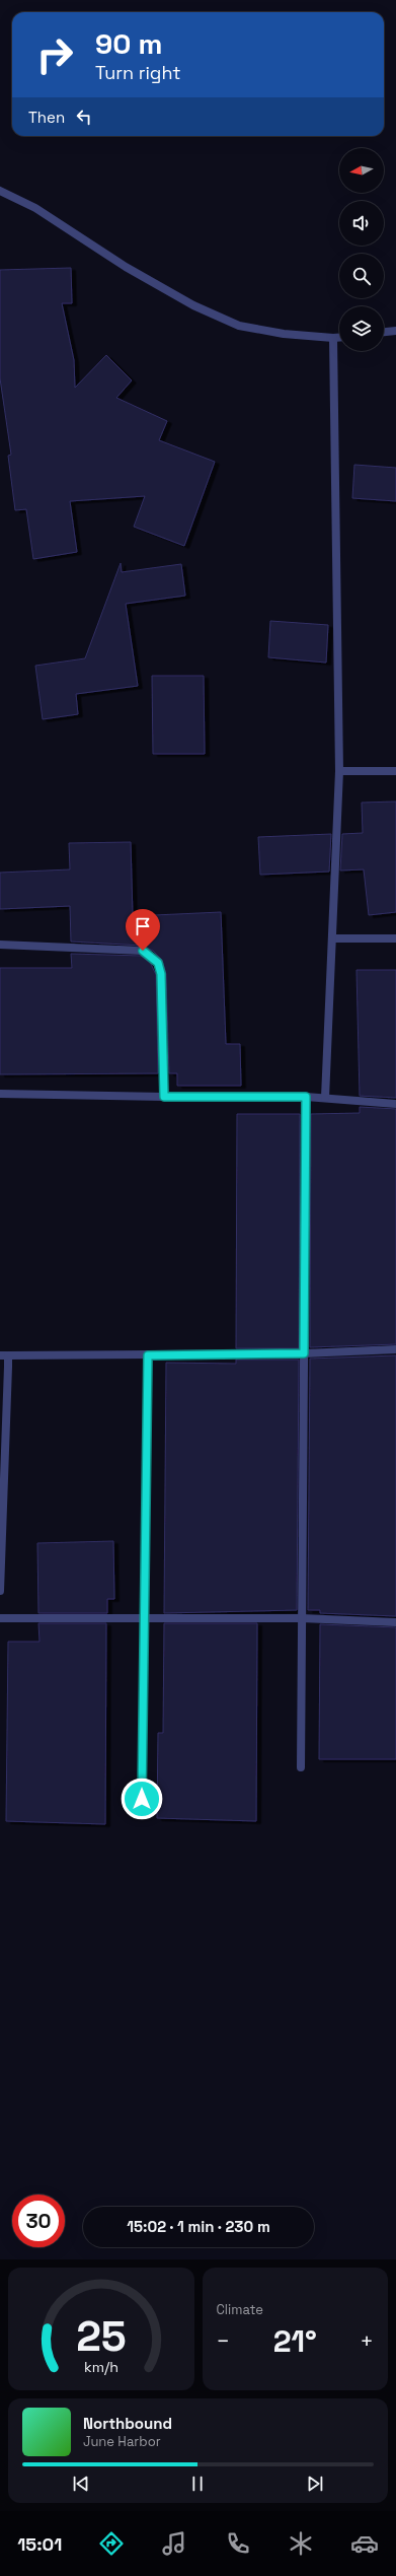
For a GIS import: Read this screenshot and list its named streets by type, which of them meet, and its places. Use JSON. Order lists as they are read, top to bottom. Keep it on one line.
{"north":"left","page":{"turn":["90 m","Turn right"],"then":"Then","limit":"30","trip":"15:02 · 1 min · 230 m","tile":"Climate","heat":["−","21°","+"],"song":["Northbound","June Harbor"],"tabs":"15:01","gauge":["25","km/h"]}}
